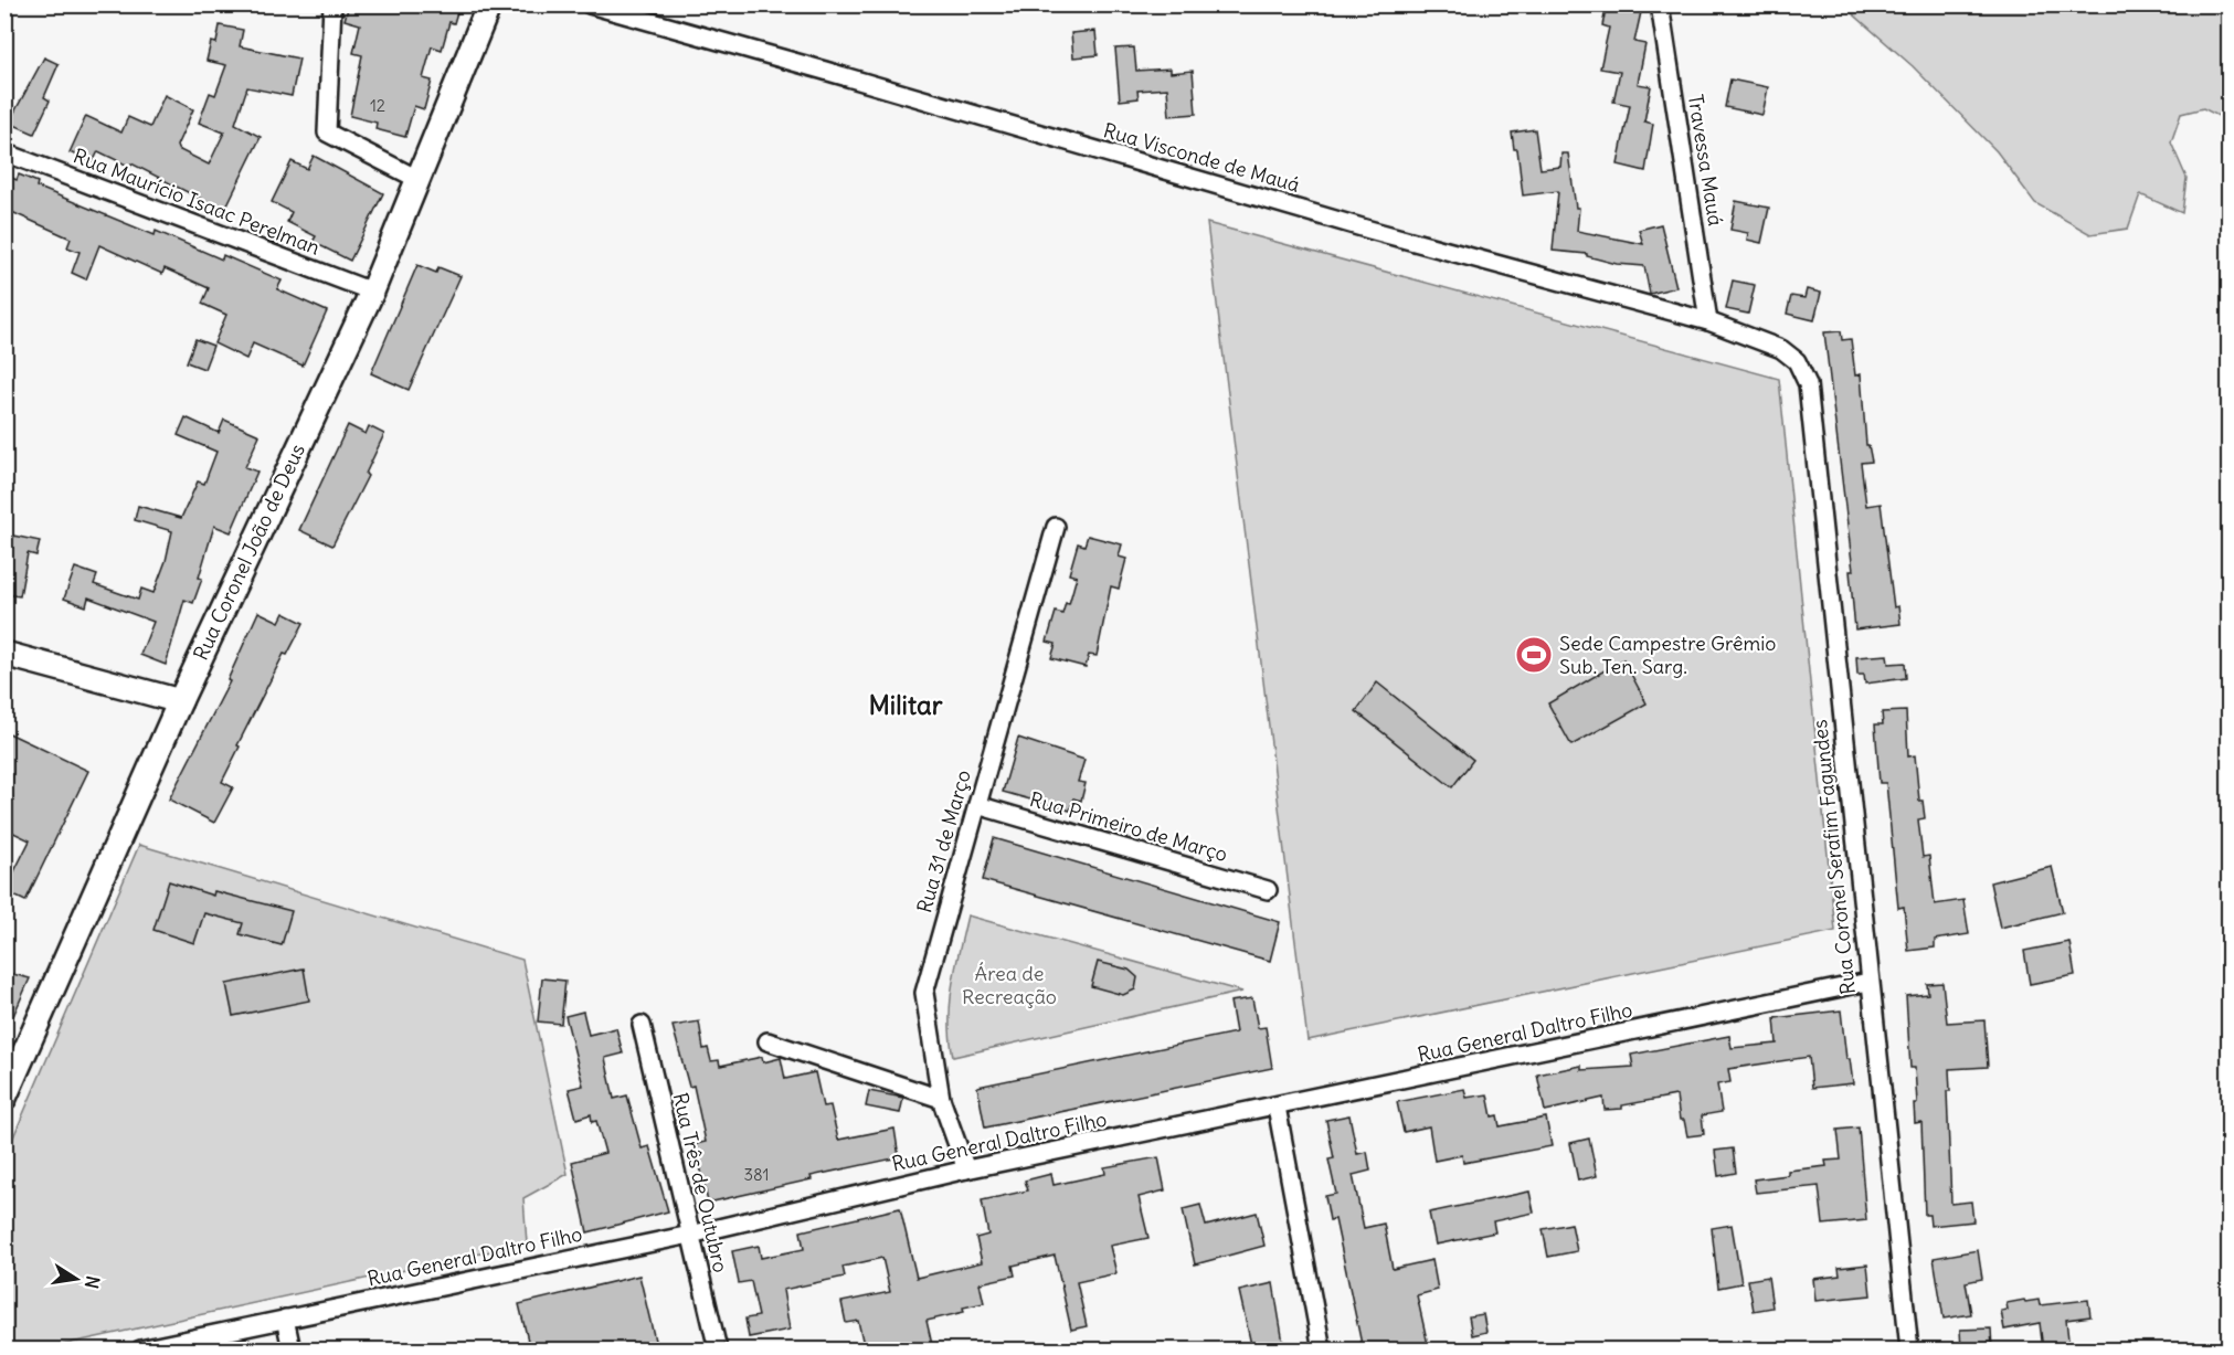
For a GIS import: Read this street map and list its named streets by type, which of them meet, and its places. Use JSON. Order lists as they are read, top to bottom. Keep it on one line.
{"streets":{"street":["Rua Visconde de Mauá","Travessa Mauá","Rua Maurício Isaac Perelman","Rua Coronel João de Deus","Rua Primeiro de Março","Rua 31 de Março","Rua Coronel Serafim Fagundes","Rua General Daltro Filho","Rua Três de Outubro"]},"crossings":[["Rua Visconde de Mauá","Travessa Mauá"],["Rua Visconde de Mauá","Rua Coronel Serafim Fagundes"],["Rua Maurício Isaac Perelman","Rua Coronel João de Deus"],["Rua Primeiro de Março","Rua 31 de Março"],["Rua 31 de Março","Rua General Daltro Filho"],["Rua Coronel Serafim Fagundes","Rua General Daltro Filho"],["Rua General Daltro Filho","Rua Três de Outubro"]],"districts":["Militar"],"parks":["Área de Recreação"],"places":{"sports":["Sede Campestre Grêmio Sub. Ten. Sarg."]},"house_numbers":["12","381"],"north":"right"}
